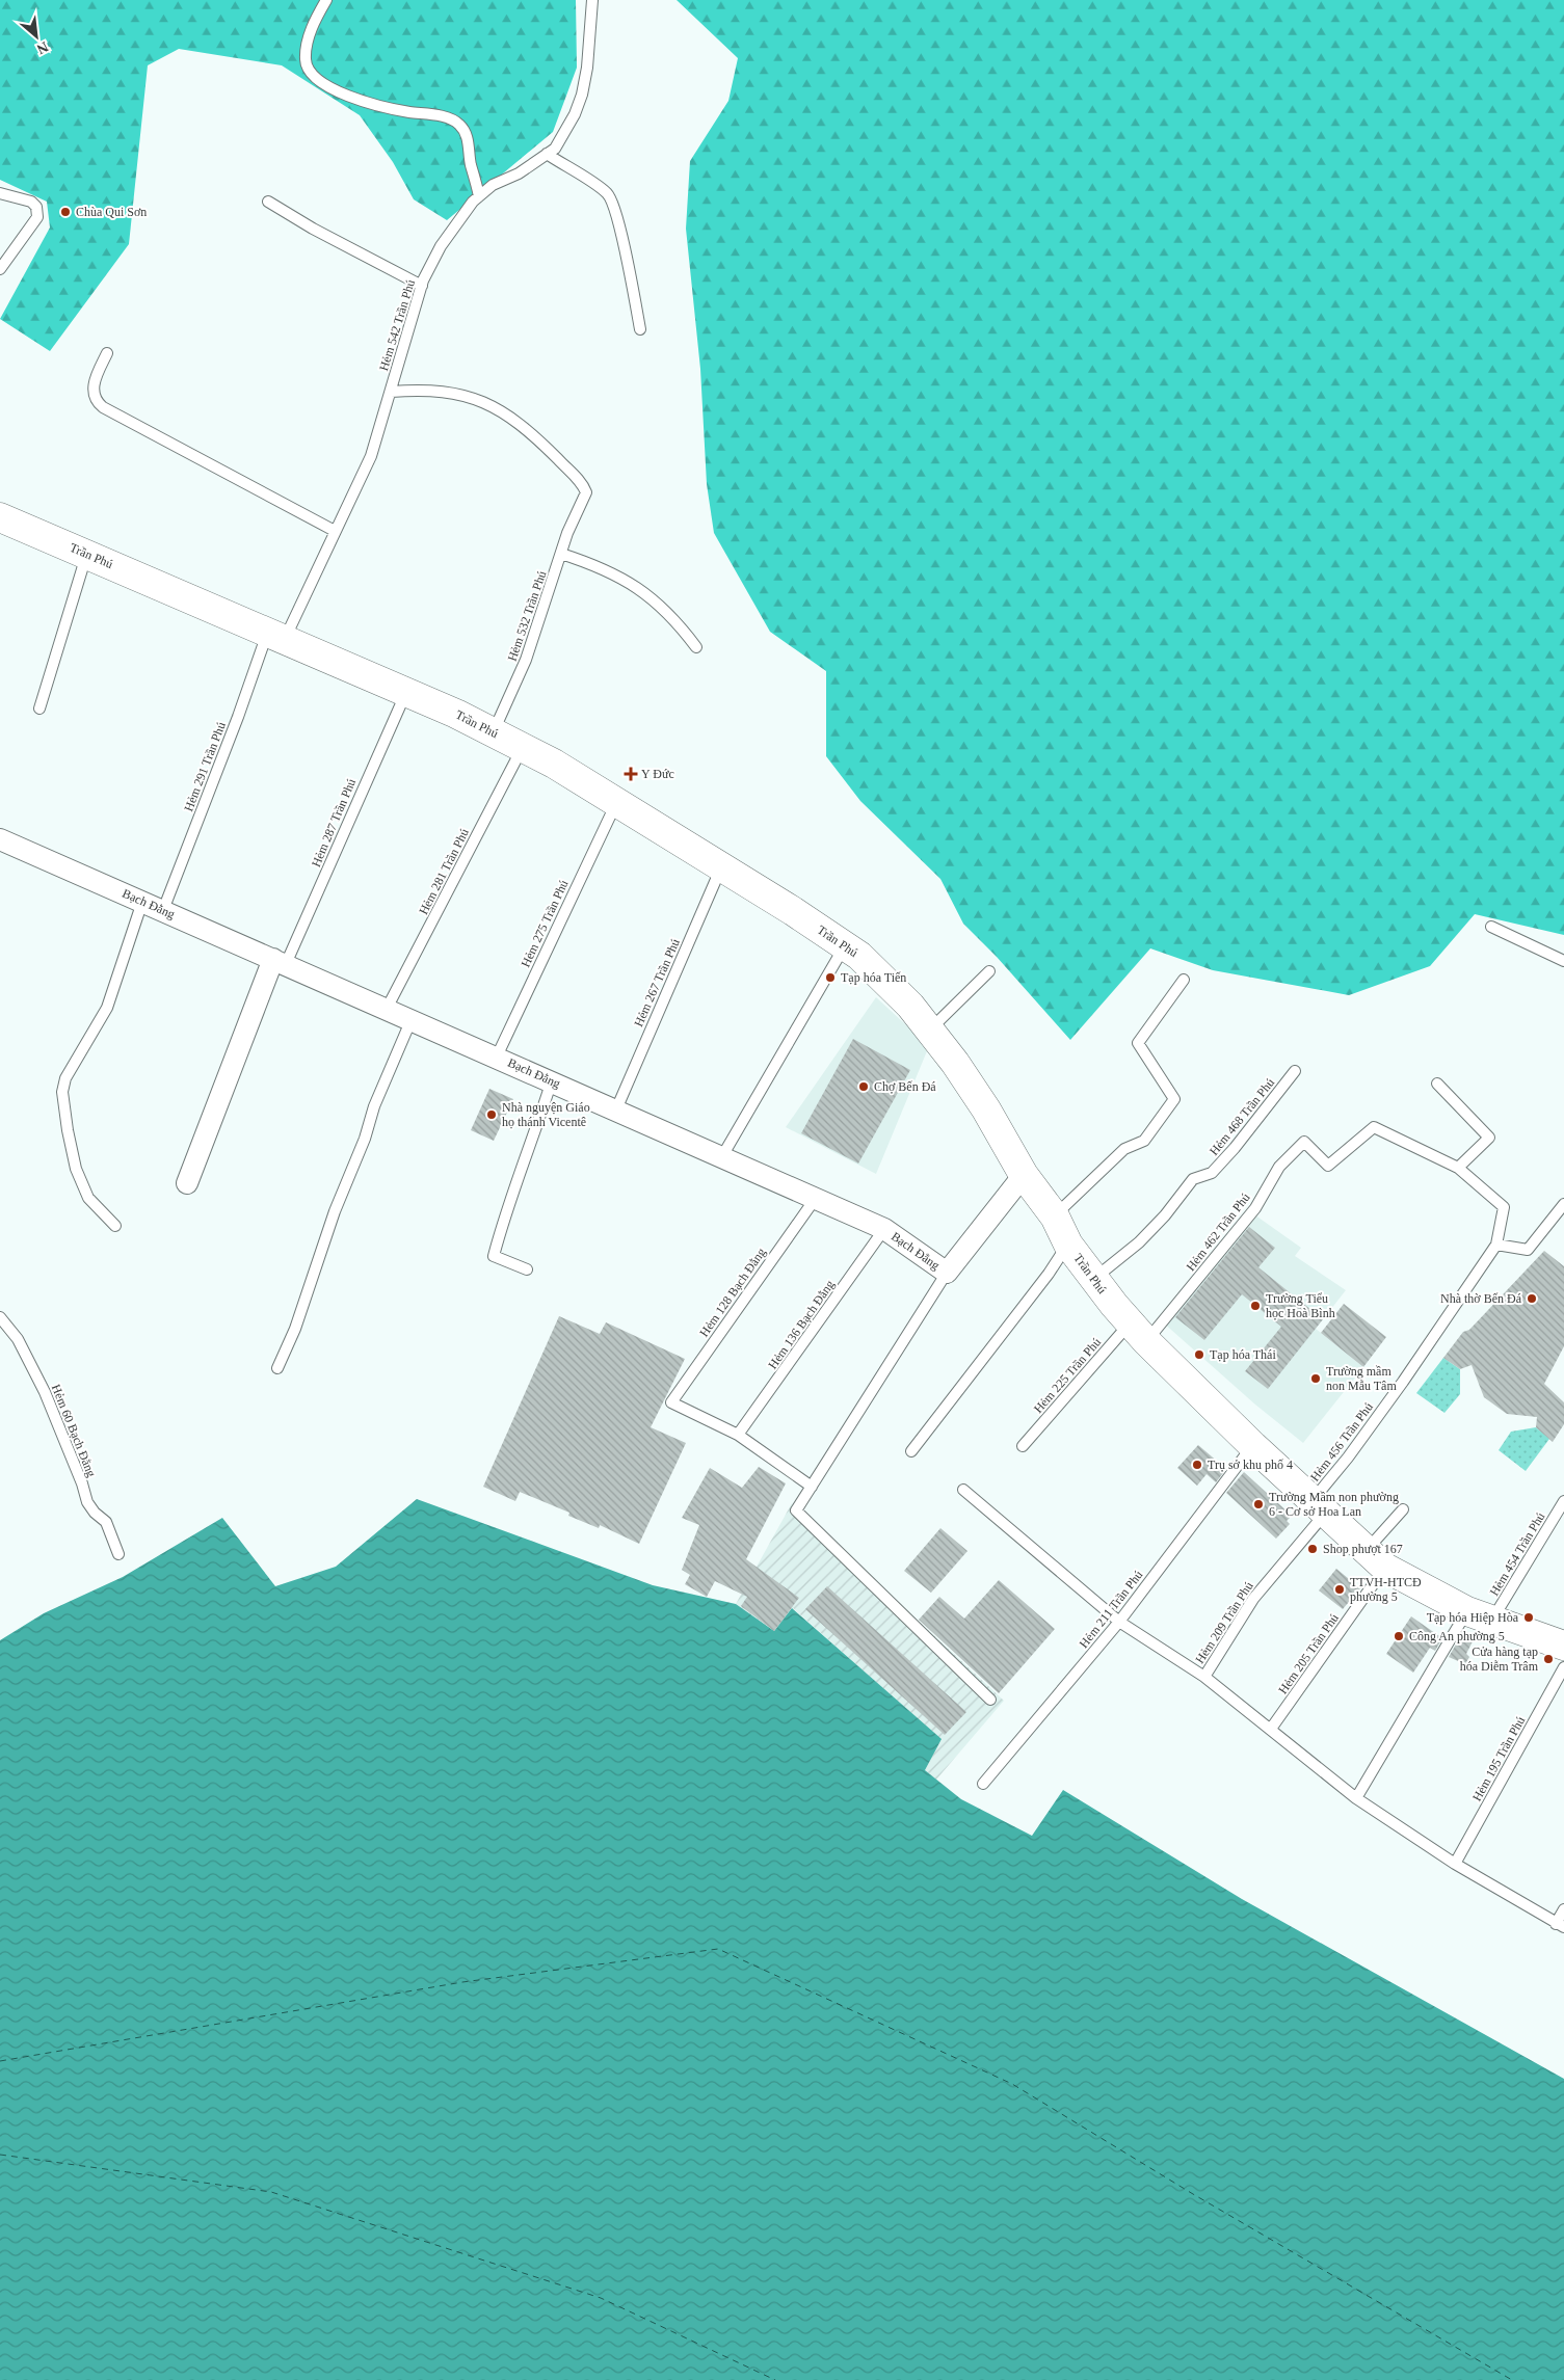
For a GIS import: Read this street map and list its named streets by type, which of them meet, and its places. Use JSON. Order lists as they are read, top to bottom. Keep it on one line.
{"streets":{"main road":["Trần Phú"],"street":["Bạch Đằng"],"lane":["Hẻm 542 Trần Phú","Hẻm 532 Trần Phú","Hẻm 291 Trần Phú","Hẻm 287 Trần Phú","Hẻm 281 Trần Phú","Hẻm 275 Trần Phú","Hẻm 267 Trần Phú","Hẻm 468 Trần Phú","Hẻm 462 Trần Phú","Hẻm 128 Bạch Đằng","Hẻm 136 Bạch Đằng","Hẻm 225 Trần Phú","Hẻm 60 Bạch Đằng","Hẻm 456 Trần Phú","Hẻm 454 Trần Phú","Hẻm 211 Trần Phú","Hẻm 209 Trần Phú","Hẻm 205 Trần Phú","Hẻm 195 Trần Phú"]},"crossings":[["Hẻm 542 Trần Phú","Trần Phú"],["Hẻm 542 Trần Phú","Hẻm 532 Trần Phú"],["Hẻm 542 Trần Phú","Hẻm 291 Trần Phú"],["Trần Phú","Hẻm 532 Trần Phú"],["Trần Phú","Hẻm 291 Trần Phú"],["Trần Phú","Hẻm 287 Trần Phú"],["Trần Phú","Hẻm 281 Trần Phú"],["Trần Phú","Bạch Đằng"],["Trần Phú","Hẻm 275 Trần Phú"],["Trần Phú","Hẻm 267 Trần Phú"],["Trần Phú","Hẻm 468 Trần Phú"],["Trần Phú","Hẻm 462 Trần Phú"],["Trần Phú","Hẻm 225 Trần Phú"],["Trần Phú","Hẻm 456 Trần Phú"],["Trần Phú","Hẻm 454 Trần Phú"],["Trần Phú","Hẻm 211 Trần Phú"],["Trần Phú","Hẻm 209 Trần Phú"],["Trần Phú","Hẻm 205 Trần Phú"],["Hẻm 291 Trần Phú","Bạch Đằng"],["Hẻm 287 Trần Phú","Bạch Đằng"],["Hẻm 281 Trần Phú","Bạch Đằng"],["Bạch Đằng","Hẻm 275 Trần Phú"],["Bạch Đằng","Hẻm 267 Trần Phú"],["Bạch Đằng","Hẻm 128 Bạch Đằng"],["Bạch Đằng","Hẻm 136 Bạch Đằng"],["Hẻm 462 Trần Phú","Hẻm 225 Trần Phú"],["Hẻm 462 Trần Phú","Hẻm 456 Trần Phú"],["Hẻm 128 Bạch Đằng","Hẻm 136 Bạch Đằng"],["Hẻm 456 Trần Phú","Hẻm 209 Trần Phú"]],"places":{"other":["Chùa Qui Sơn","Tạp hóa Tiến","Chợ Bến Đá","Nhà nguyện Giáo họ thánh Vicentê","Nhà thờ Bến Đá","Trường Tiểu học Hoà Bình","Tạp hóa Thái","Trường mầm non Mẫu Tâm","Trụ sở khu phố 4","Trường Mầm non phường 6 - Cơ sở Hoa Lan","Shop phượt 167","TTVH-HTCĐ phường 5","Tạp hóa Hiệp Hòa","Công An phường 5","Cửa hàng tạp hóa Diễm Trâm"],"health":["Y Đức"]},"north":"bottom right"}
